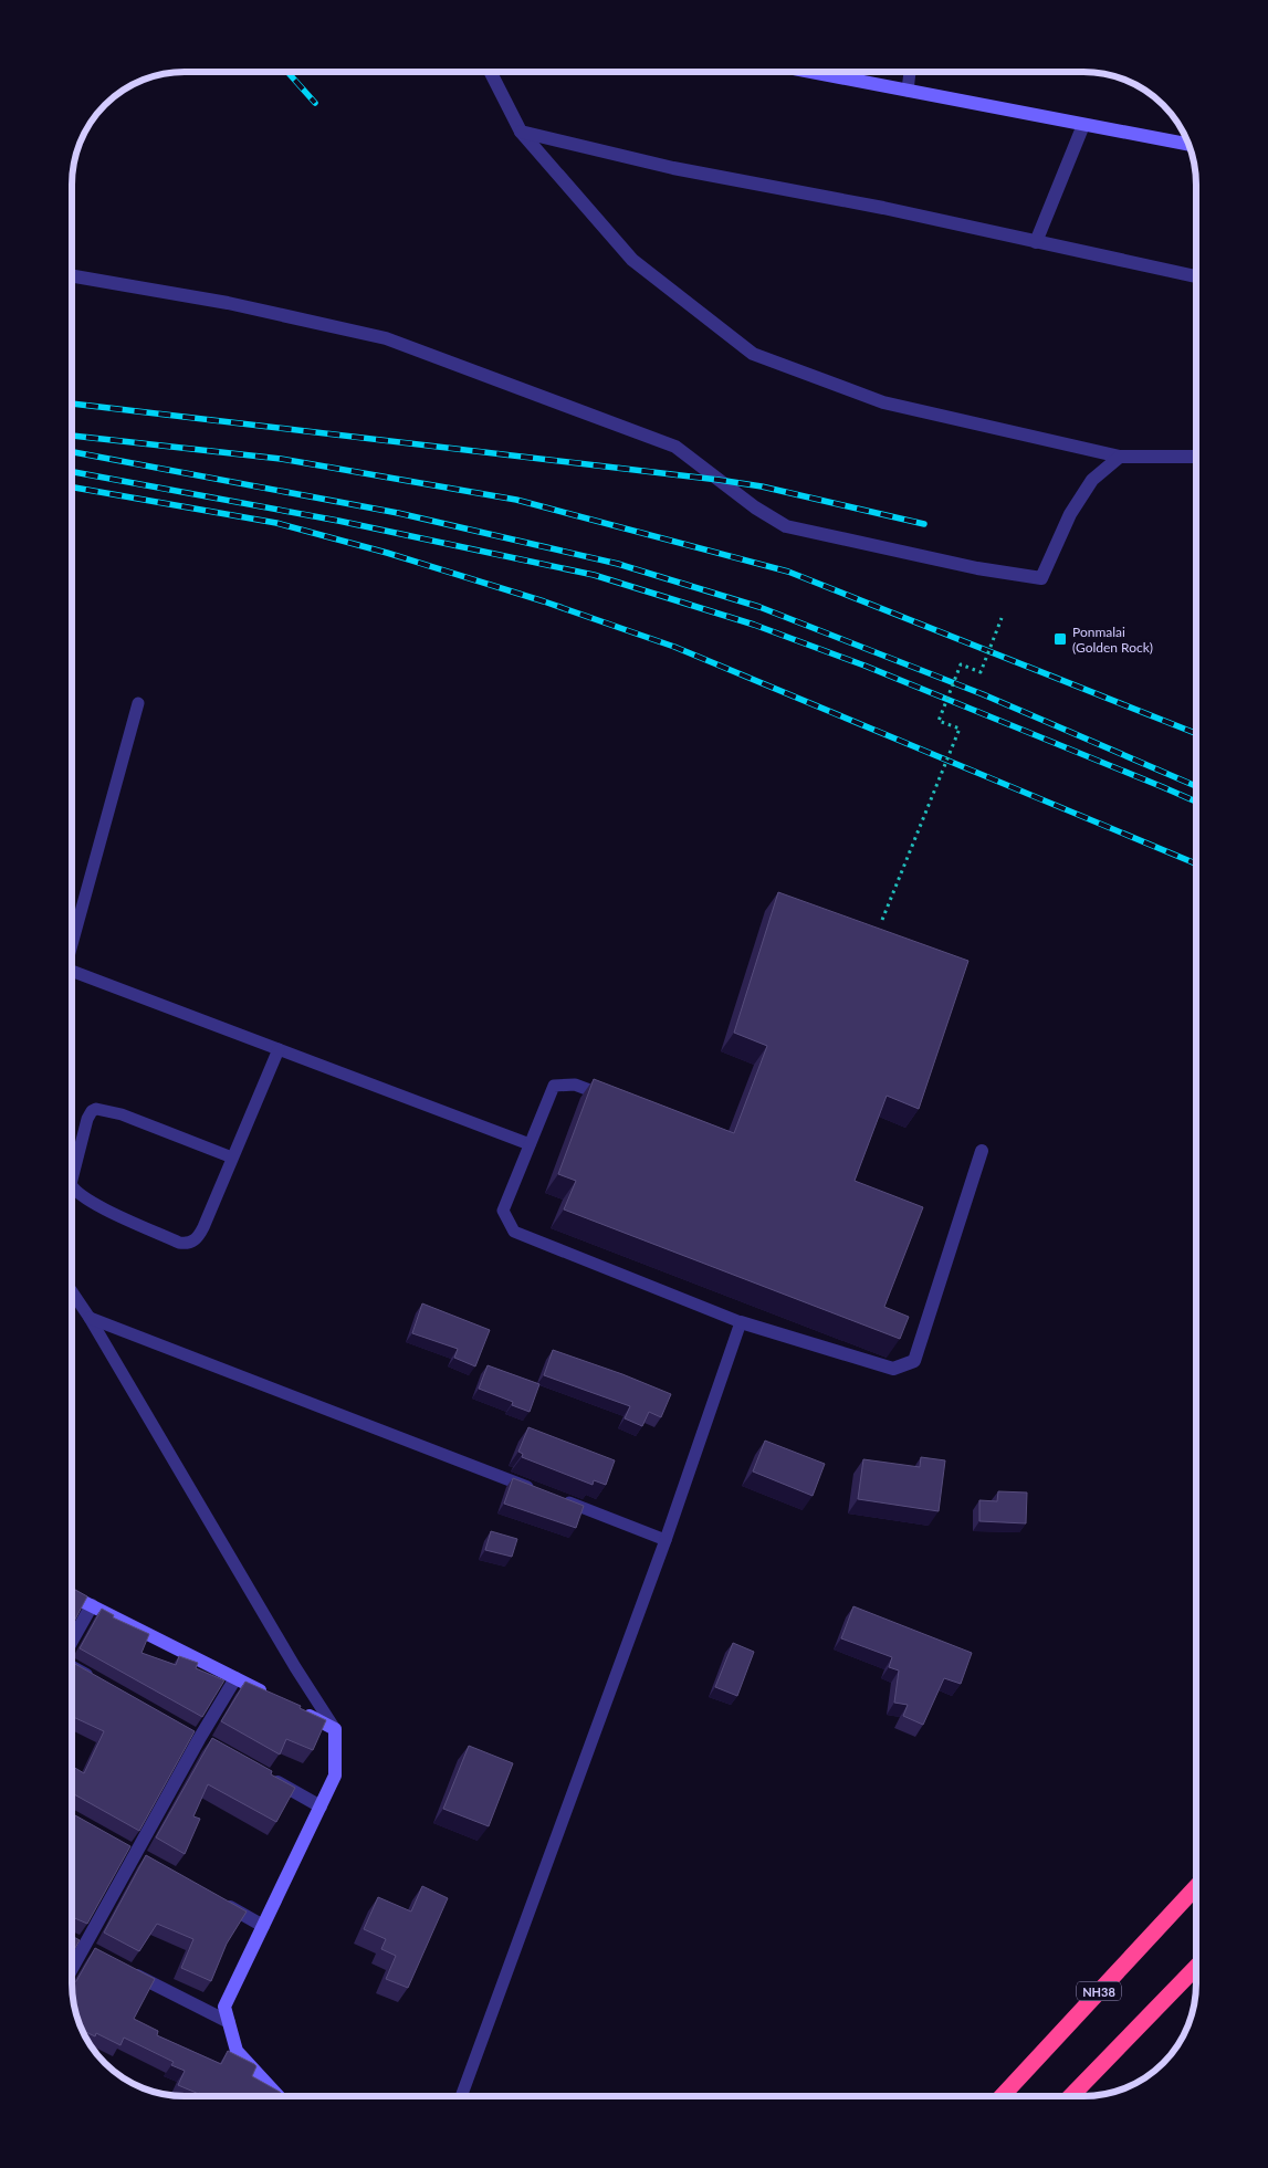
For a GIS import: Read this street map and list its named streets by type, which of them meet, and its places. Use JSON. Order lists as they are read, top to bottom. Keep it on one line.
{"streets":{"highway":["NH38"]},"places":{"transit":["Ponmalai (Golden Rock)"]}}
